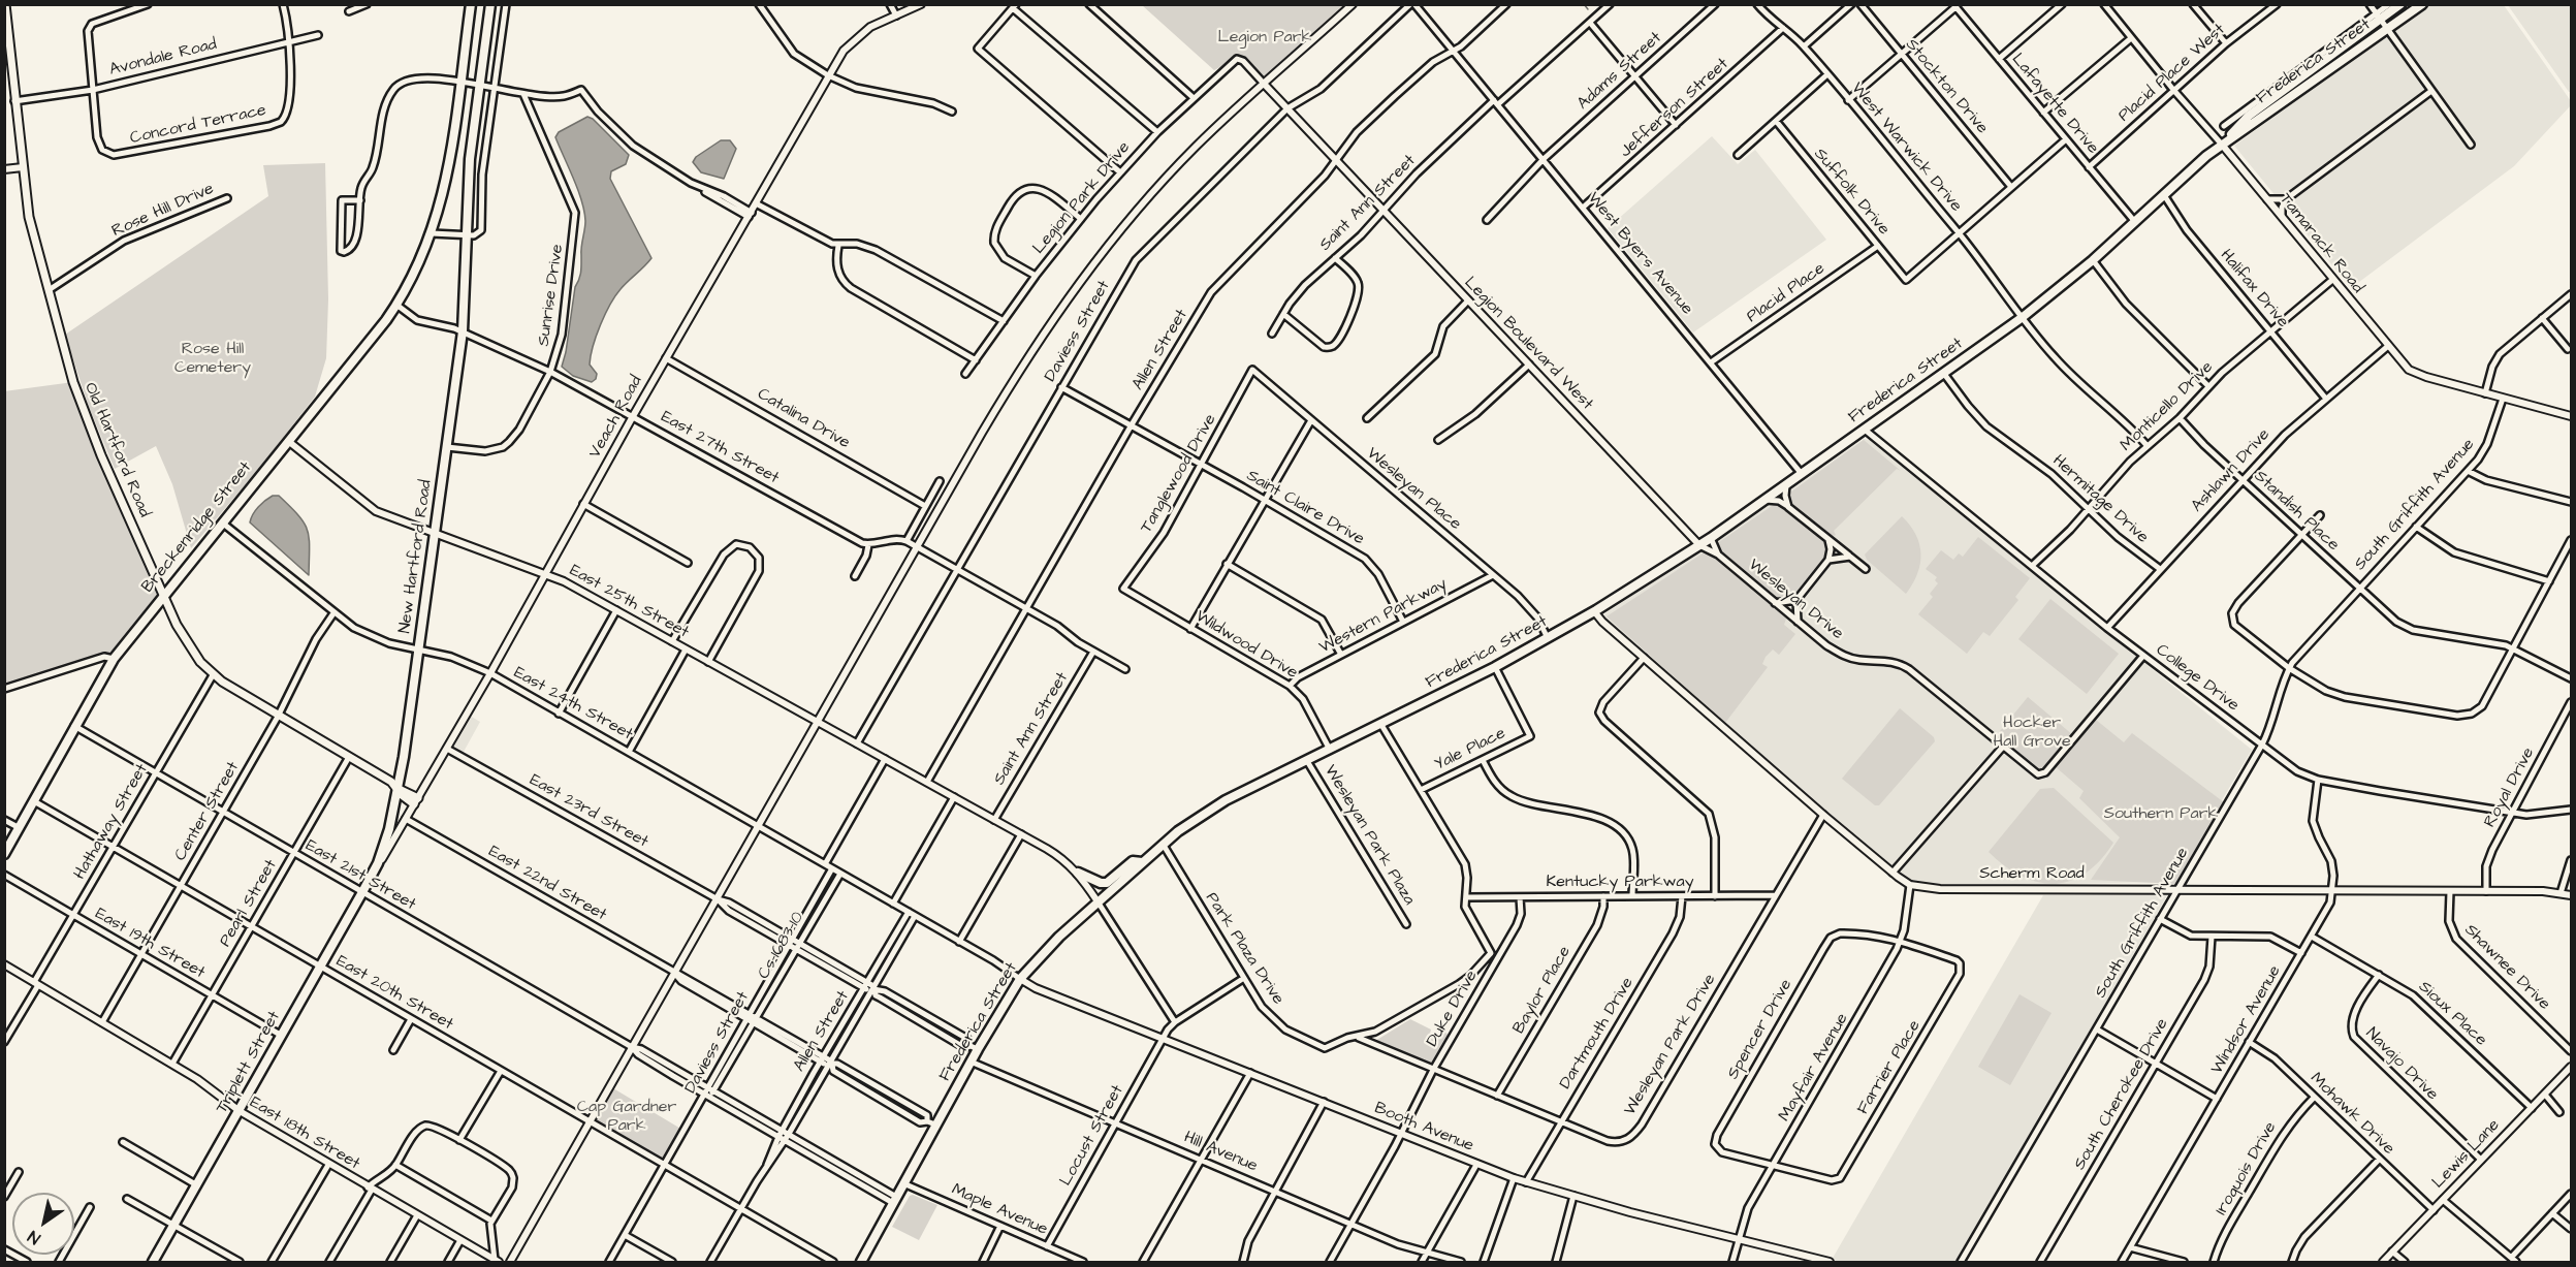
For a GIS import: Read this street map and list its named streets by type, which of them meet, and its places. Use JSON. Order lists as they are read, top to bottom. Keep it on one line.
{"streets":{"main road":["Frederica Street","Old Hartford Road","Breckenridge Street","New Hartford Road","Triplett Street"],"street":["Avondale Road","Adams Street","Placid Place West","Stockton Drive","Lafayette Drive","Jefferson Street","Concord Terrace","West Warwick Drive","Suffolk Drive","Legion Park Drive","Saint Ann Street","Rose Hill Drive","Tamarack Road","West Byers Avenue","Halifax Drive","Placid Place","Sunrise Drive","Daviess Street","Legion Boulevard West","Allen Street","Monticello Drive","Veach Road","Catalina Drive","East 27th Street","Ashlawn Drive","Tanglewood Drive","Wesleyan Place","Hermitage Drive","South Griffith Avenue","Saint Claire Drive","Standish Place","Wesleyan Drive","East 25th Street","Western Parkway","Wildwood Drive","College Drive","East 24th Street","Yale Place","Royal Drive","Center Street","East 23rd Street","Hathaway Street","Wesleyan Park Plaza","Scherm Road","East 21st Street","Kentucky Parkway","East 22nd Street","Pearl Street","East 19th Street","Cs-1683-10","Park Plaza Drive","Shawnee Drive","Baylor Place","East 20th Street","Duke Drive","Sioux Place","Windsor Avenue","Spencer Drive","Dartmouth Drive","Wesleyan Park Drive","Navajo Drive","Mayfair Avenue","Farrier Place","South Cherokee Drive","Mohawk Drive","Booth Avenue","East 18th Street","Locust Street","Hill Avenue","Lewis Lane","Iroquois Drive","Maple Avenue"]},"crossings":[["Avondale Road","Concord Terrace"],["Avondale Road","Old Hartford Road"],["Frederica Street","Lafayette Drive"],["Frederica Street","West Warwick Drive"],["Frederica Street","Tamarack Road"],["Frederica Street","West Byers Avenue"],["Frederica Street","Halifax Drive"],["Frederica Street","Legion Boulevard West"],["Frederica Street","Wesleyan Place"],["Frederica Street","Hermitage Drive"],["Frederica Street","Wesleyan Drive"],["Frederica Street","East 25th Street"],["Frederica Street","Wildwood Drive"],["Frederica Street","College Drive"],["Frederica Street","East 24th Street"],["Frederica Street","Yale Place"],["Frederica Street","Wesleyan Park Plaza"],["Frederica Street","Scherm Road"],["Frederica Street","East 21st Street"],["Frederica Street","Park Plaza Drive"],["Frederica Street","Booth Avenue"],["Frederica Street","Hill Avenue"],["Frederica Street","Maple Avenue"],["Adams Street","West Byers Avenue"],["Placid Place West","Lafayette Drive"],["Placid Place West","Tamarack Road"],["Jefferson Street","West Warwick Drive"],["Jefferson Street","West Byers Avenue"],["West Warwick Drive","Suffolk Drive"],["West Warwick Drive","Monticello Drive"],["Suffolk Drive","Placid Place"],["Legion Park Drive","Legion Boulevard West"],["Saint Ann Street","West Byers Avenue"],["Saint Ann Street","Legion Boulevard West"],["Saint Ann Street","East 25th Street"],["Rose Hill Drive","Old Hartford Road"],["Tamarack Road","Monticello Drive"],["Tamarack Road","Ashlawn Drive"],["Tamarack Road","South Griffith Avenue"],["West Byers Avenue","Placid Place"],["West Byers Avenue","Daviess Street"],["West Byers Avenue","Allen Street"],["Halifax Drive","Monticello Drive"],["Halifax Drive","Ashlawn Drive"],["Sunrise Drive","East 27th Street"],["Sunrise Drive","New Hartford Road"],["Daviess Street","Legion Boulevard West"],["Daviess Street","Saint Claire Drive"],["Daviess Street","East 25th Street"],["Daviess Street","East 24th Street"],["Daviess Street","East 23rd Street"],["Daviess Street","East 21st Street"],["Daviess Street","East 22nd Street"],["Daviess Street","Cs-1683-10"],["Daviess Street","East 20th Street"],["Legion Boulevard West","Allen Street"],["Legion Boulevard West","Wesleyan Drive"],["Allen Street","Saint Claire Drive"],["Allen Street","East 25th Street"],["Allen Street","East 24th Street"],["Allen Street","East 23rd Street"],["Allen Street","East 21st Street"],["Allen Street","East 22nd Street"],["Allen Street","East 20th Street"],["Monticello Drive","Hermitage Drive"],["Monticello Drive","Standish Place"],["Monticello Drive","College Drive"],["Veach Road","Catalina Drive"],["Veach Road","East 27th Street"],["Veach Road","Old Hartford Road"],["Veach Road","New Hartford Road"],["Veach Road","East 25th Street"],["Veach Road","East 24th Street"],["Veach Road","East 23rd Street"],["Veach Road","East 22nd Street"],["Veach Road","Triplett Street"],["East 27th Street","Breckenridge Street"],["East 27th Street","New Hartford Road"],["Old Hartford Road","Breckenridge Street"],["Old Hartford Road","New Hartford Road"],["Old Hartford Road","Center Street"],["Old Hartford Road","Hathaway Street"],["Old Hartford Road","Pearl Street"],["Ashlawn Drive","Hermitage Drive"],["Ashlawn Drive","Standish Place"],["Ashlawn Drive","College Drive"],["Tanglewood Drive","Wesleyan Place"],["Tanglewood Drive","Saint Claire Drive"],["Tanglewood Drive","Wildwood Drive"],["Wesleyan Place","Western Parkway"],["South Griffith Avenue","Standish Place"],["South Griffith Avenue","College Drive"],["South Griffith Avenue","Scherm Road"],["Saint Claire Drive","Western Parkway"],["Breckenridge Street","East 25th Street"],["Breckenridge Street","East 24th Street"],["Breckenridge Street","East 21st Street"],["Breckenridge Street","East 20th Street"],["New Hartford Road","East 25th Street"],["New Hartford Road","East 24th Street"],["New Hartford Road","Triplett Street"],["Wesleyan Drive","College Drive"],["Western Parkway","Wildwood Drive"],["College Drive","Royal Drive"],["College Drive","Windsor Avenue"],["East 24th Street","Center Street"],["East 24th Street","Cs-1683-10"],["East 24th Street","Booth Avenue"],["Royal Drive","Scherm Road"],["Center Street","East 21st Street"],["Center Street","East 19th Street"],["Center Street","East 20th Street"],["Center Street","East 18th Street"],["East 23rd Street","Cs-1683-10"],["Hathaway Street","East 21st Street"],["Hathaway Street","East 19th Street"],["Hathaway Street","East 20th Street"],["Hathaway Street","East 18th Street"],["Scherm Road","Shawnee Drive"],["Scherm Road","Windsor Avenue"],["Scherm Road","Wesleyan Park Drive"],["Scherm Road","Mayfair Avenue"],["East 21st Street","Pearl Street"],["East 21st Street","Triplett Street"],["Kentucky Parkway","Park Plaza Drive"],["Kentucky Parkway","Baylor Place"],["Kentucky Parkway","Duke Drive"],["Kentucky Parkway","Dartmouth Drive"],["Kentucky Parkway","Wesleyan Park Drive"],["East 22nd Street","Cs-1683-10"],["Pearl Street","East 19th Street"],["Pearl Street","East 20th Street"],["Pearl Street","East 18th Street"],["East 19th Street","Triplett Street"],["Baylor Place","Wesleyan Park Drive"],["East 20th Street","Triplett Street"],["Duke Drive","Wesleyan Park Drive"],["Duke Drive","Booth Avenue"],["Duke Drive","Hill Avenue"],["Sioux Place","Windsor Avenue"],["Sioux Place","Navajo Drive"],["Sioux Place","Lewis Lane"],["Windsor Avenue","Mohawk Drive"],["Spencer Drive","Mayfair Avenue"],["Spencer Drive","Farrier Place"],["Dartmouth Drive","Wesleyan Park Drive"],["Dartmouth Drive","Booth Avenue"],["Triplett Street","East 18th Street"],["Navajo Drive","Lewis Lane"],["Mayfair Avenue","Farrier Place"],["Mayfair Avenue","Booth Avenue"],["Mohawk Drive","Lewis Lane"],["Mohawk Drive","Iroquois Drive"],["Booth Avenue","Locust Street"],["Locust Street","Hill Avenue"],["Locust Street","Maple Avenue"]],"parks":["Legion Park","Rose Hill Cemetery","Hocker Hall Grove","Southern Park","Cap Gardner Park"],"north":"bottom left"}
